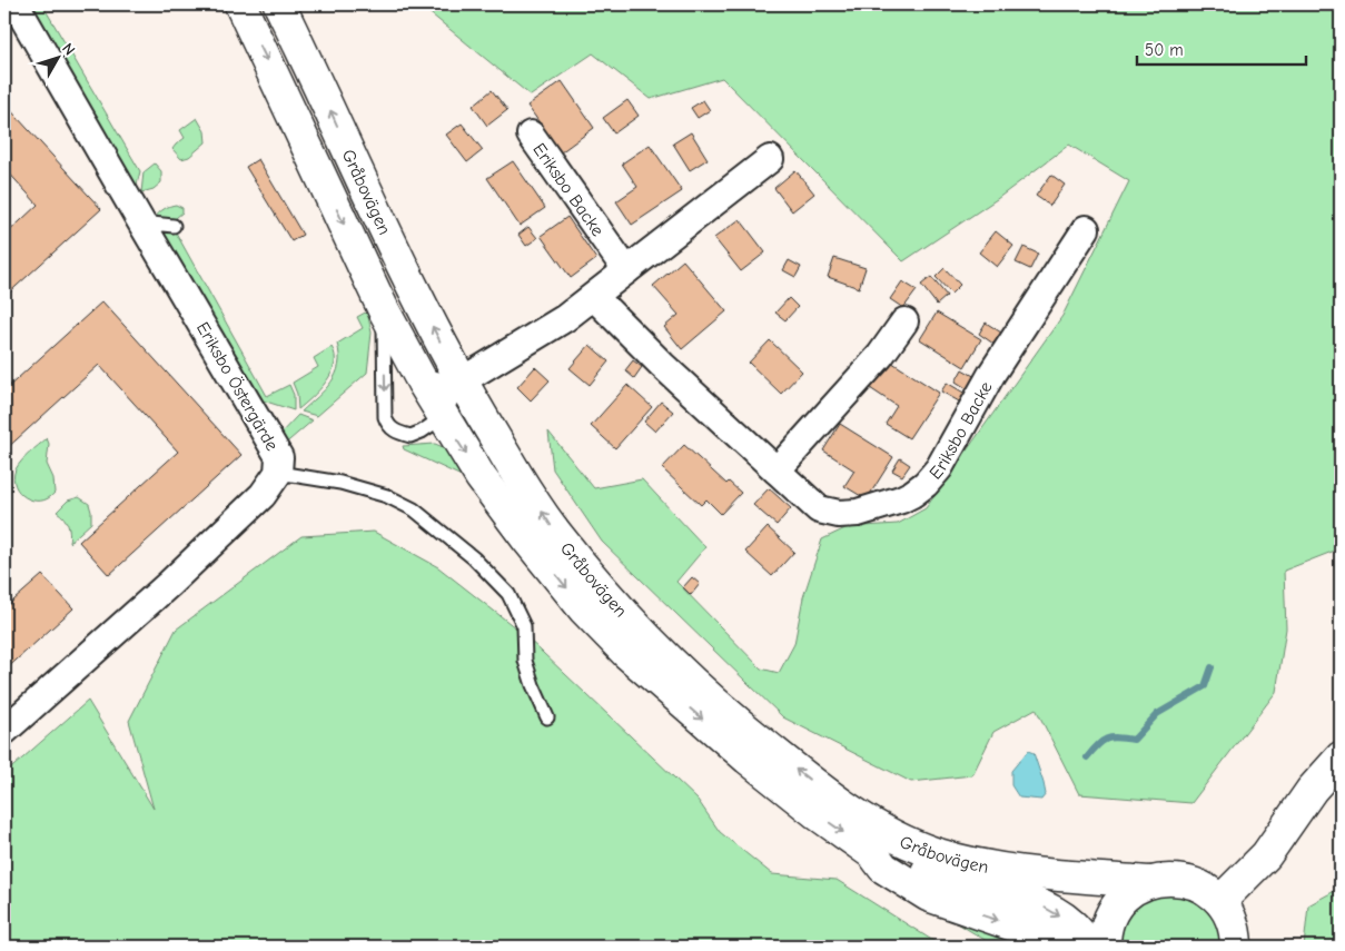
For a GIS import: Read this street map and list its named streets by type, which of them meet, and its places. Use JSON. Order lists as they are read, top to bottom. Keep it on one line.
{"streets":{"main road":["Gråbovägen"],"street":["Eriksbo Backe","Eriksbo Östergärde"]},"scale_bar":"50 m","north":"top right"}
